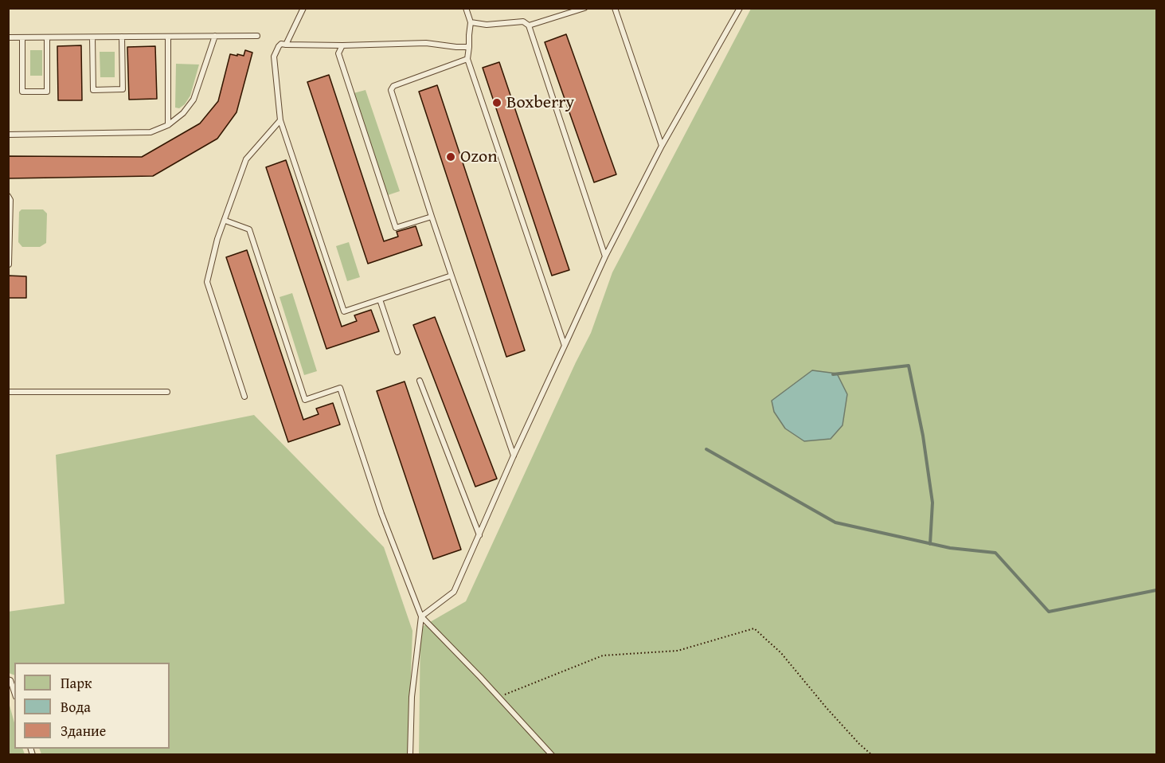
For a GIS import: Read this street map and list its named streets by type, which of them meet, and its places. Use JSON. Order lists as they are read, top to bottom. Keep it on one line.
{"places":["Boxberry","Ozon"],"legend":["Парк","Вода","Здание"]}
